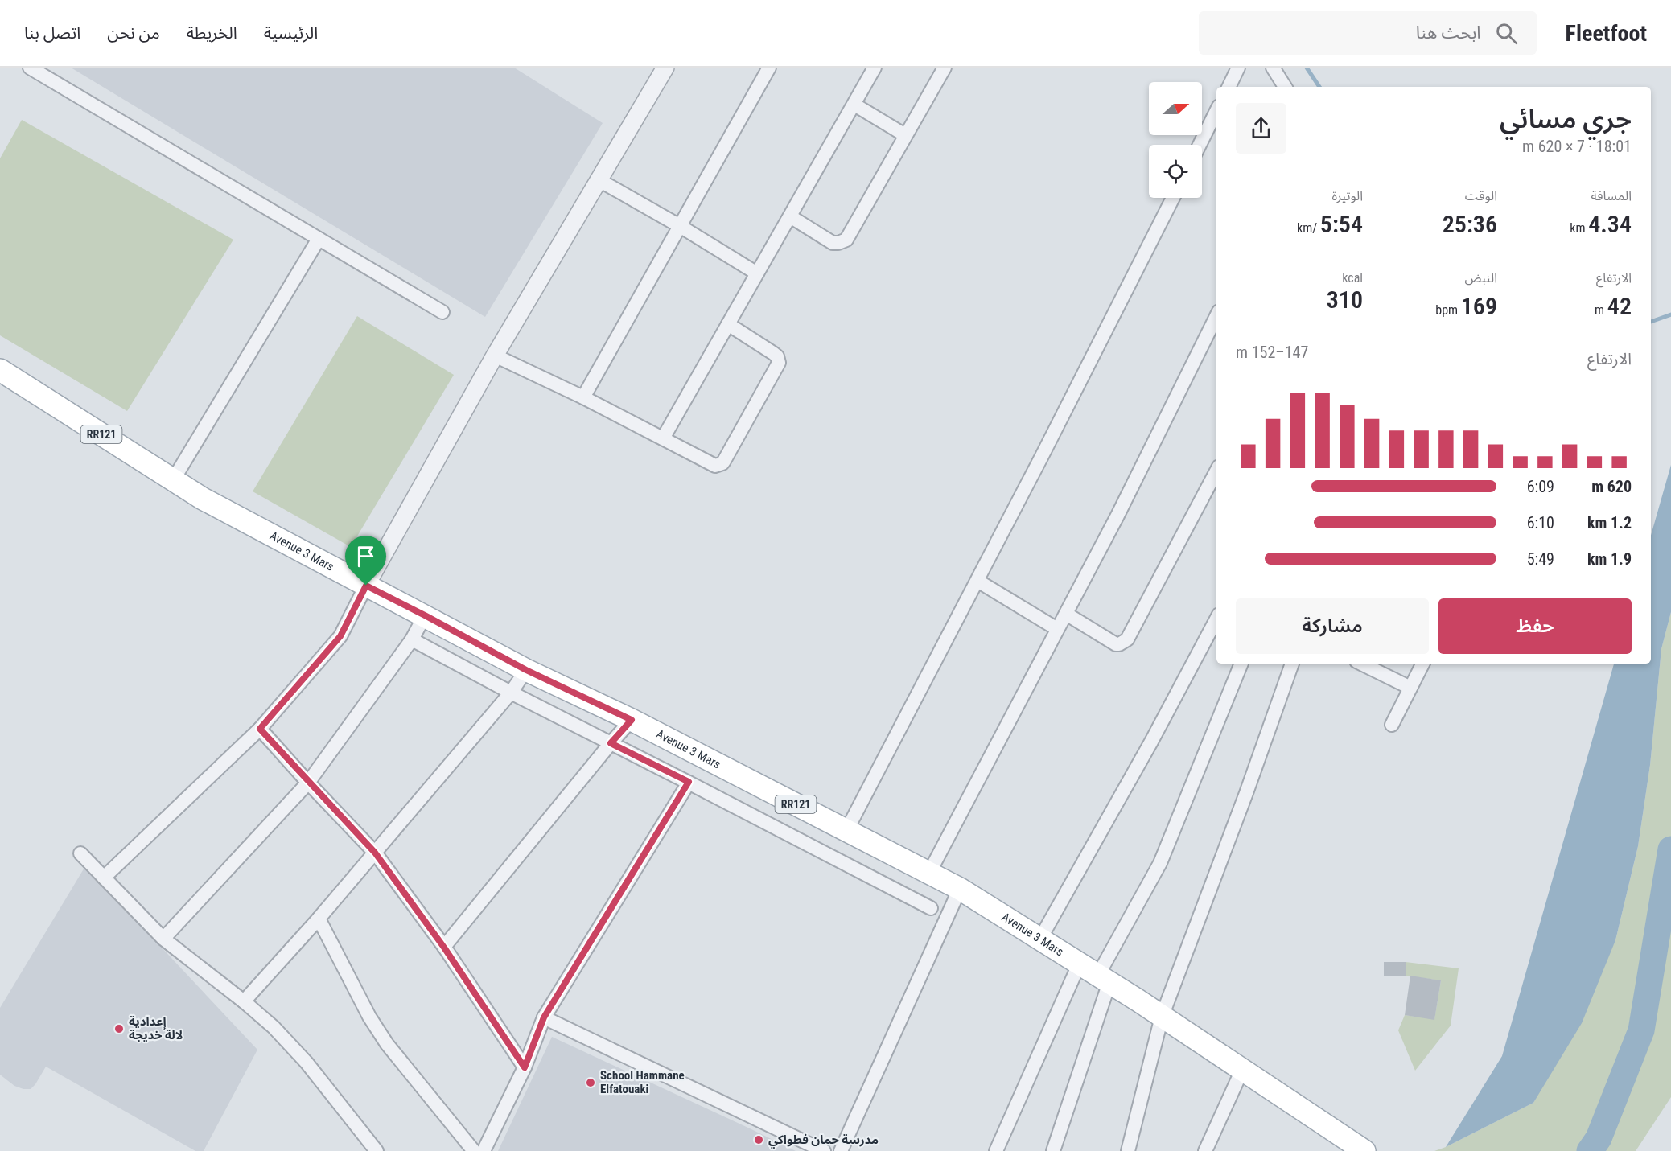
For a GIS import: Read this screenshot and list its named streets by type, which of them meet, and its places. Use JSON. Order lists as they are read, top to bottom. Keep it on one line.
{"streets":{"main road":["RR121","Avenue 3 Mars"]},"places":["إعدادية لالة خديجة","School Hammane Elfatouaki","مدرسة حمان فطواكي"],"north":"right","page":{"header":"Fleetfoot","search":"ابحث هنا","nav":["الرئيسية","الخريطة","من نحن","اتصل بنا"],"heading":["جري مسائي","18:01 · 7 × 620 m"],"stats":[["المسافة","4.34 km"],["الوقت","25:36"],["الوتيرة","5:54 /km"],["الارتفاع","42 m"],["النبض","169 bpm"],["kcal","310"]],"chart":["الارتفاع","147–152 m"],"list":[{"name":"620 m","note":"6:09"},{"name":"1.2 km","note":"6:10"},{"name":"1.9 km","note":"5:49"}],"buttons":["حفظ","مشاركة"]}}
